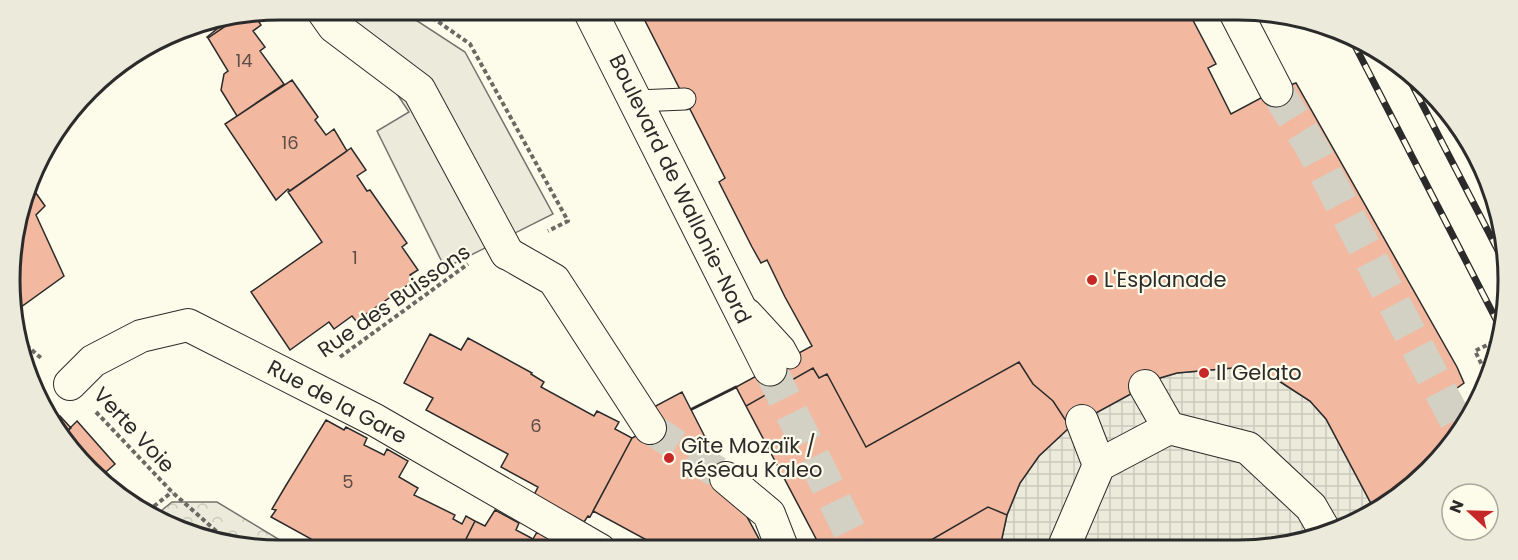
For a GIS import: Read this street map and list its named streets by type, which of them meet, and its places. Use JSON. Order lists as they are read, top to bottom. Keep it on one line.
{"streets":{"main road":["Boulevard de Wallonie-Nord"],"street":["Rue de la Gare"],"path":["Rue des Buissons","Verte Voie"]},"crossings":[["Rue des Buissons","Rue de la Gare"],["Rue de la Gare","Verte Voie"]],"places":["L'Esplanade","Il Gelato","Gîte Mozaïk / Réseau Kaleo"],"house_numbers":["14","16","1","6","5"],"north":"left"}
